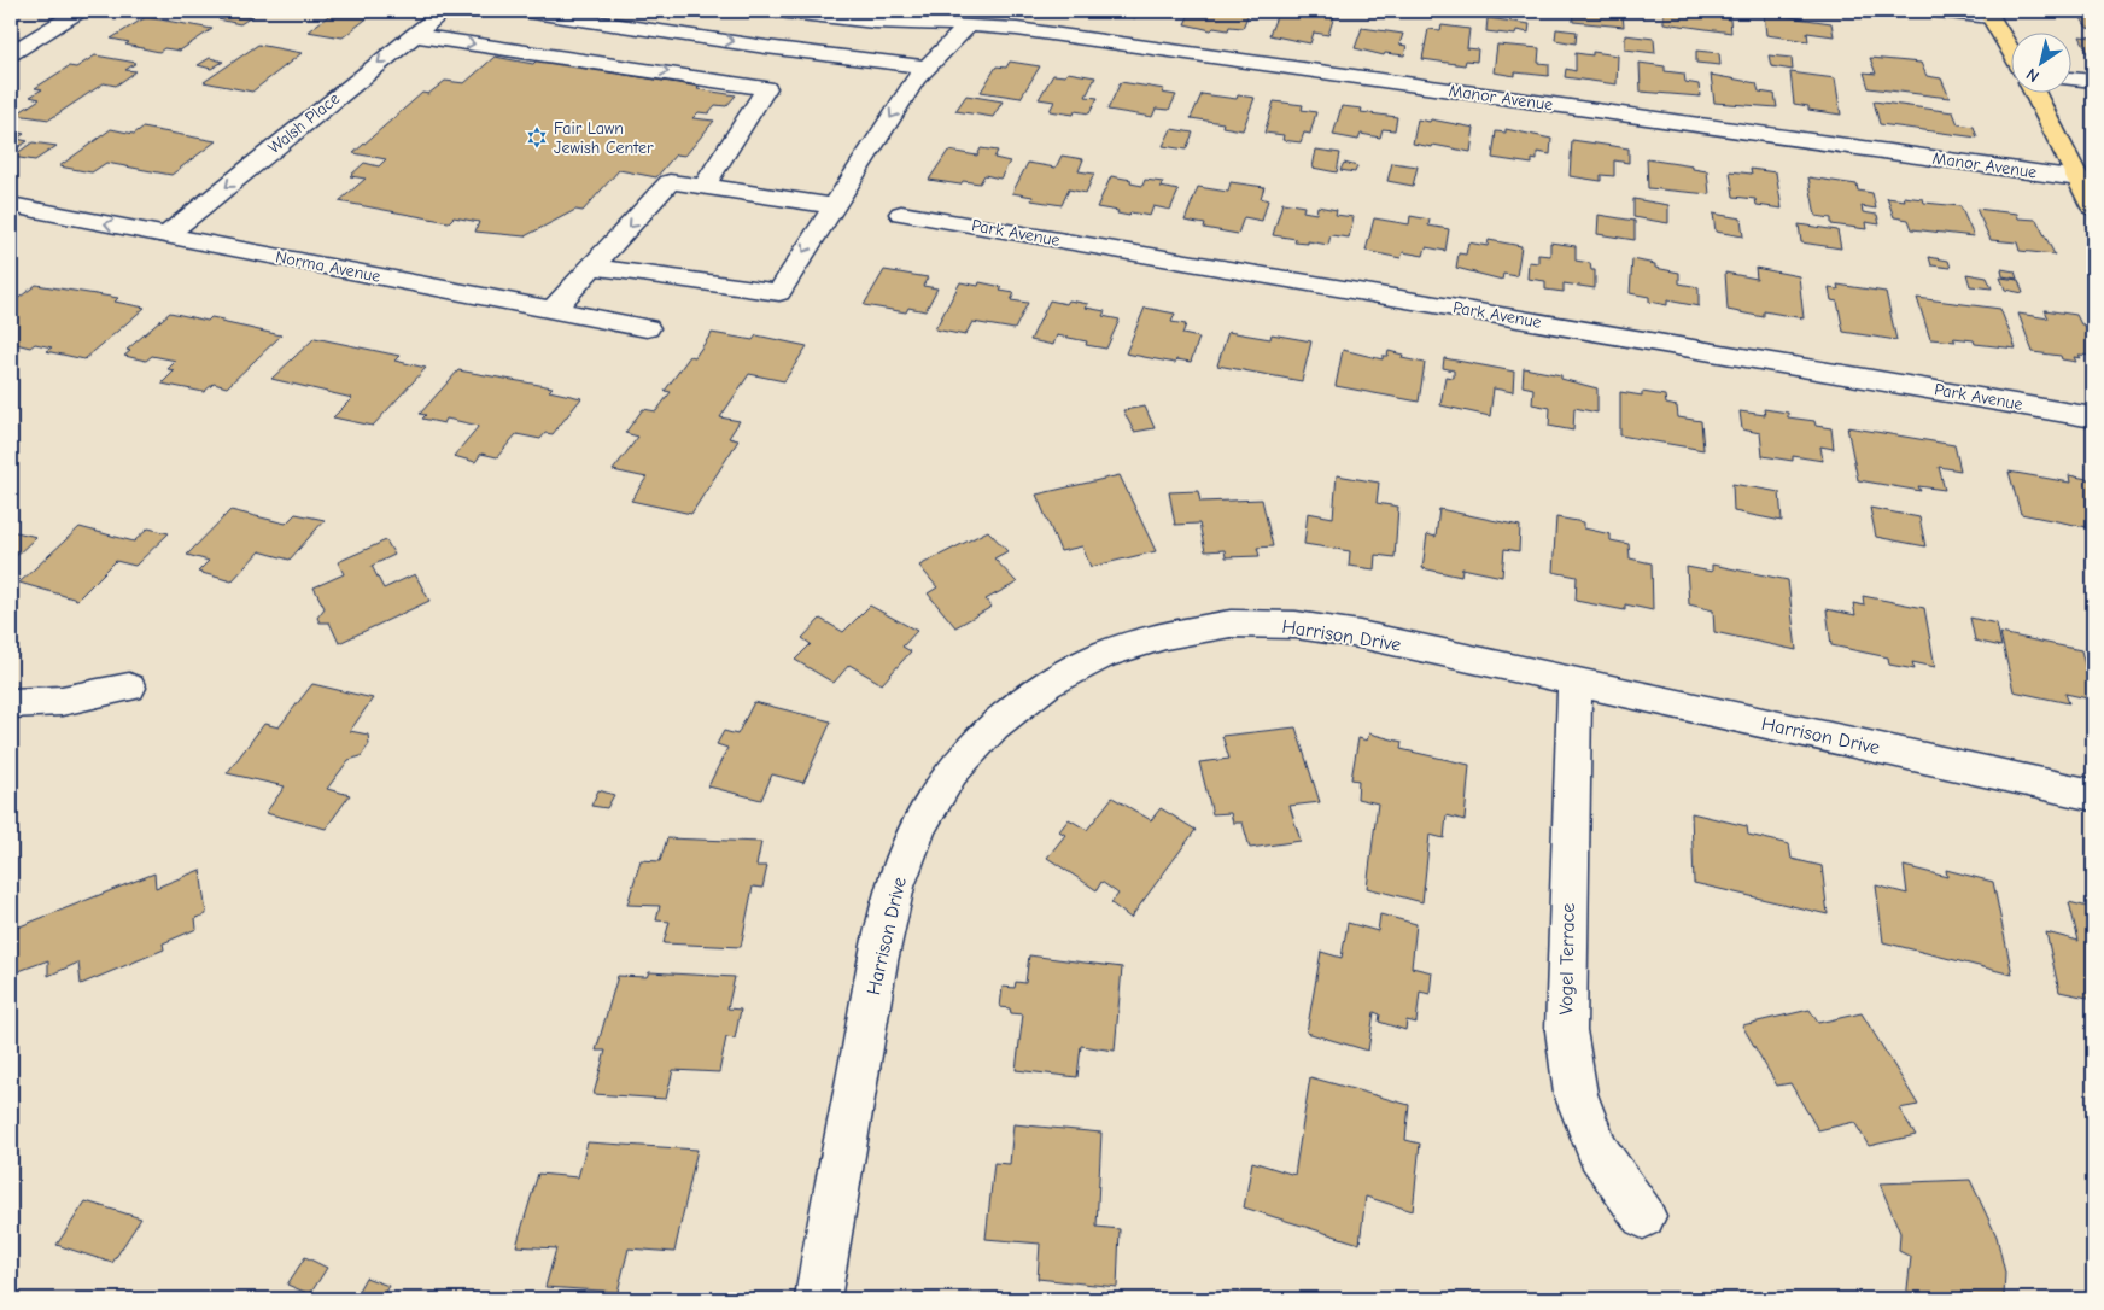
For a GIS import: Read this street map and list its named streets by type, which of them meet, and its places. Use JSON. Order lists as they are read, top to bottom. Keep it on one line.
{"streets":{"street":["Manor Avenue","Walsh Place","Park Avenue","Norma Avenue","Harrison Drive","Vogel Terrace"]},"crossings":[["Walsh Place","Norma Avenue"],["Harrison Drive","Vogel Terrace"]],"places":{"synagogue":["Fair Lawn Jewish Center"]},"north":"bottom left"}
